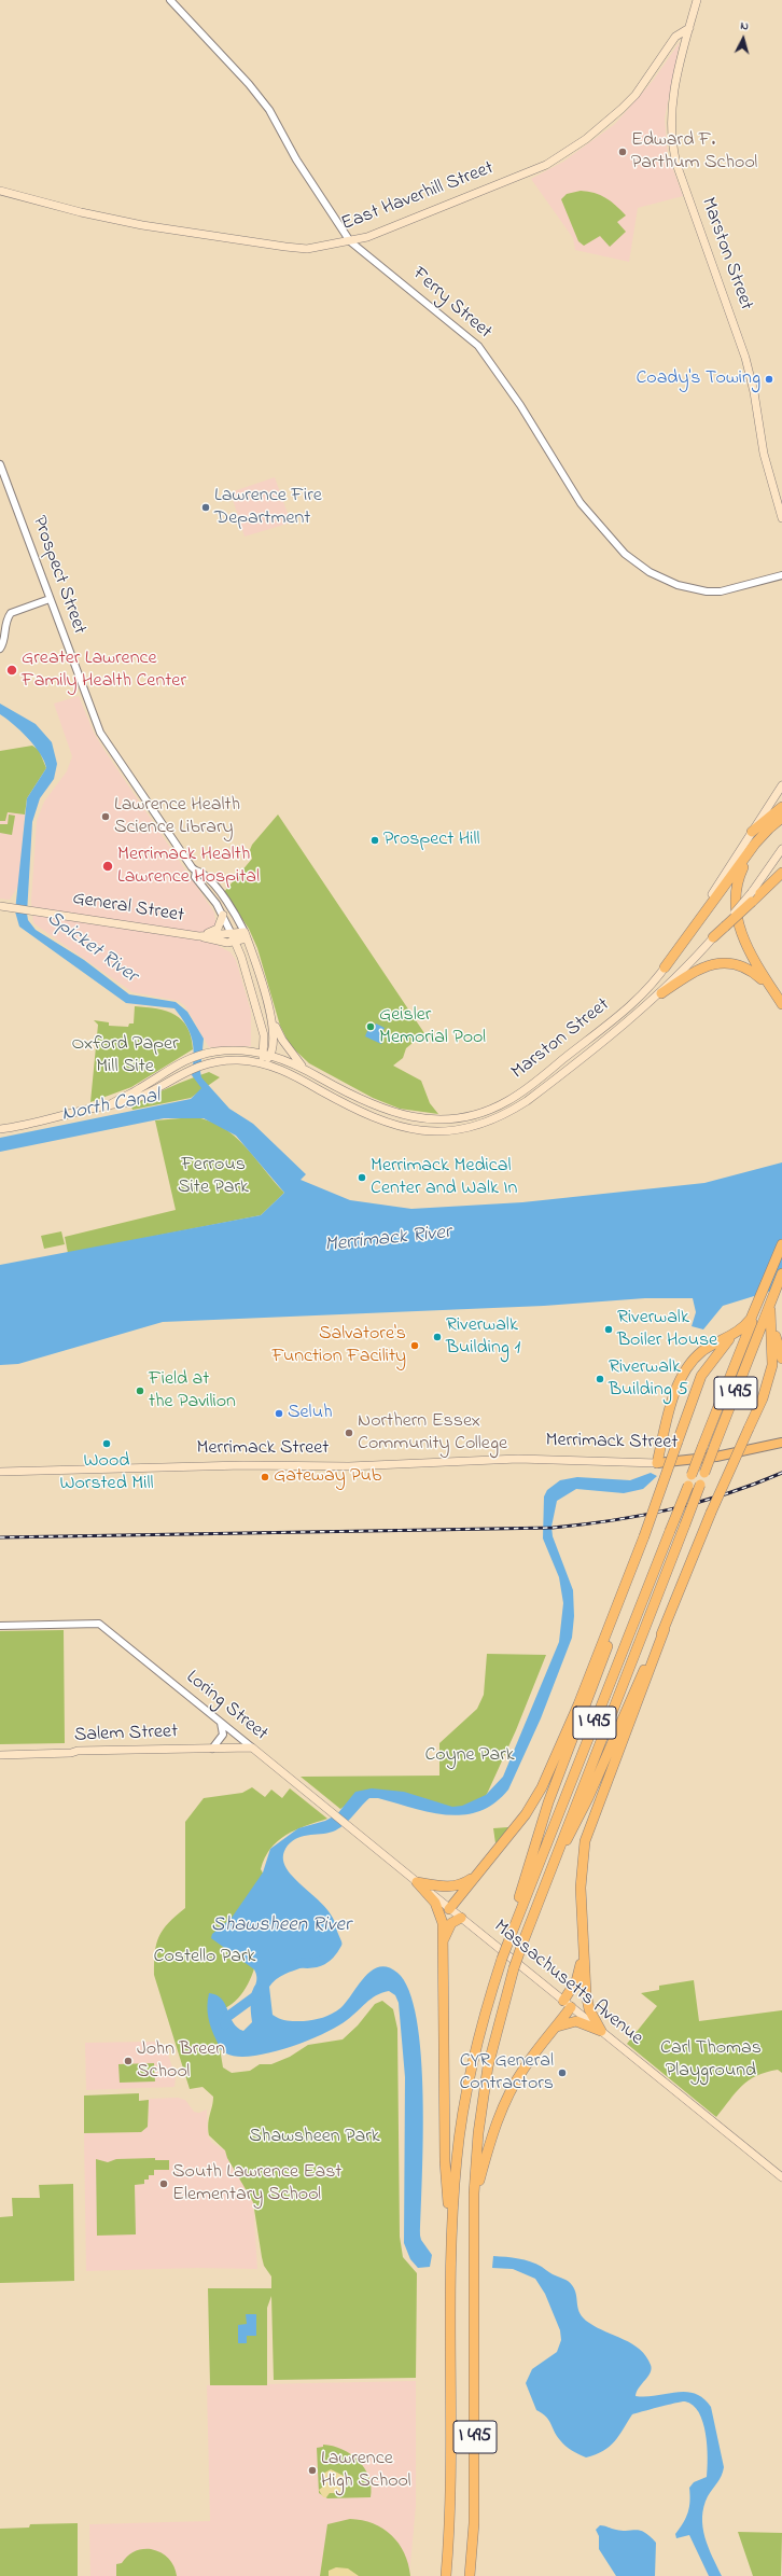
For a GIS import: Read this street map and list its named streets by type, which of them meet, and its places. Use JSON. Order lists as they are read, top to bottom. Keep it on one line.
{"streets":{"highway":["I 495","Merrimack Street"],"main road":["East Haverhill Street","Marston Street","Prospect Street","General Street","Loring Street","Salem Street","Massachusetts Avenue"],"street":["Ferry Street"]},"crossings":[["East Haverhill Street","Marston Street"],["East Haverhill Street","Ferry Street"],["Marston Street","Prospect Street"],["Prospect Street","General Street"],["Loring Street","Salem Street"],["Loring Street","Massachusetts Avenue"]],"water":["Spicket River","North Canal","Merrimack River","Shawsheen River"],"parks":["Oxford Paper Mill Site","Ferrous Site Park","Coyne Park","Costello Park","Carl Thomas Playground","Shawsheen Park"],"places":["Edward F. Parthum School","Coady's Towing","Lawrence Fire Department","Greater Lawrence Family Health Center","Lawrence Health Science Library","Prospect Hill","Merrimack Health Lawrence Hospital","Geisler Memorial Pool","Merrimack Medical Center and Walk In","Riverwalk Boiler House","Riverwalk Building 1","Salvatore's Function Facility","Riverwalk Building 5","Field at the Pavilion","Seluh","Northern Essex Community College","Wood Worsted Mill","Gateway Pub","John Breen School","CYR General Contractors","South Lawrence East Elementary School","Lawrence High School"],"north":"top"}
